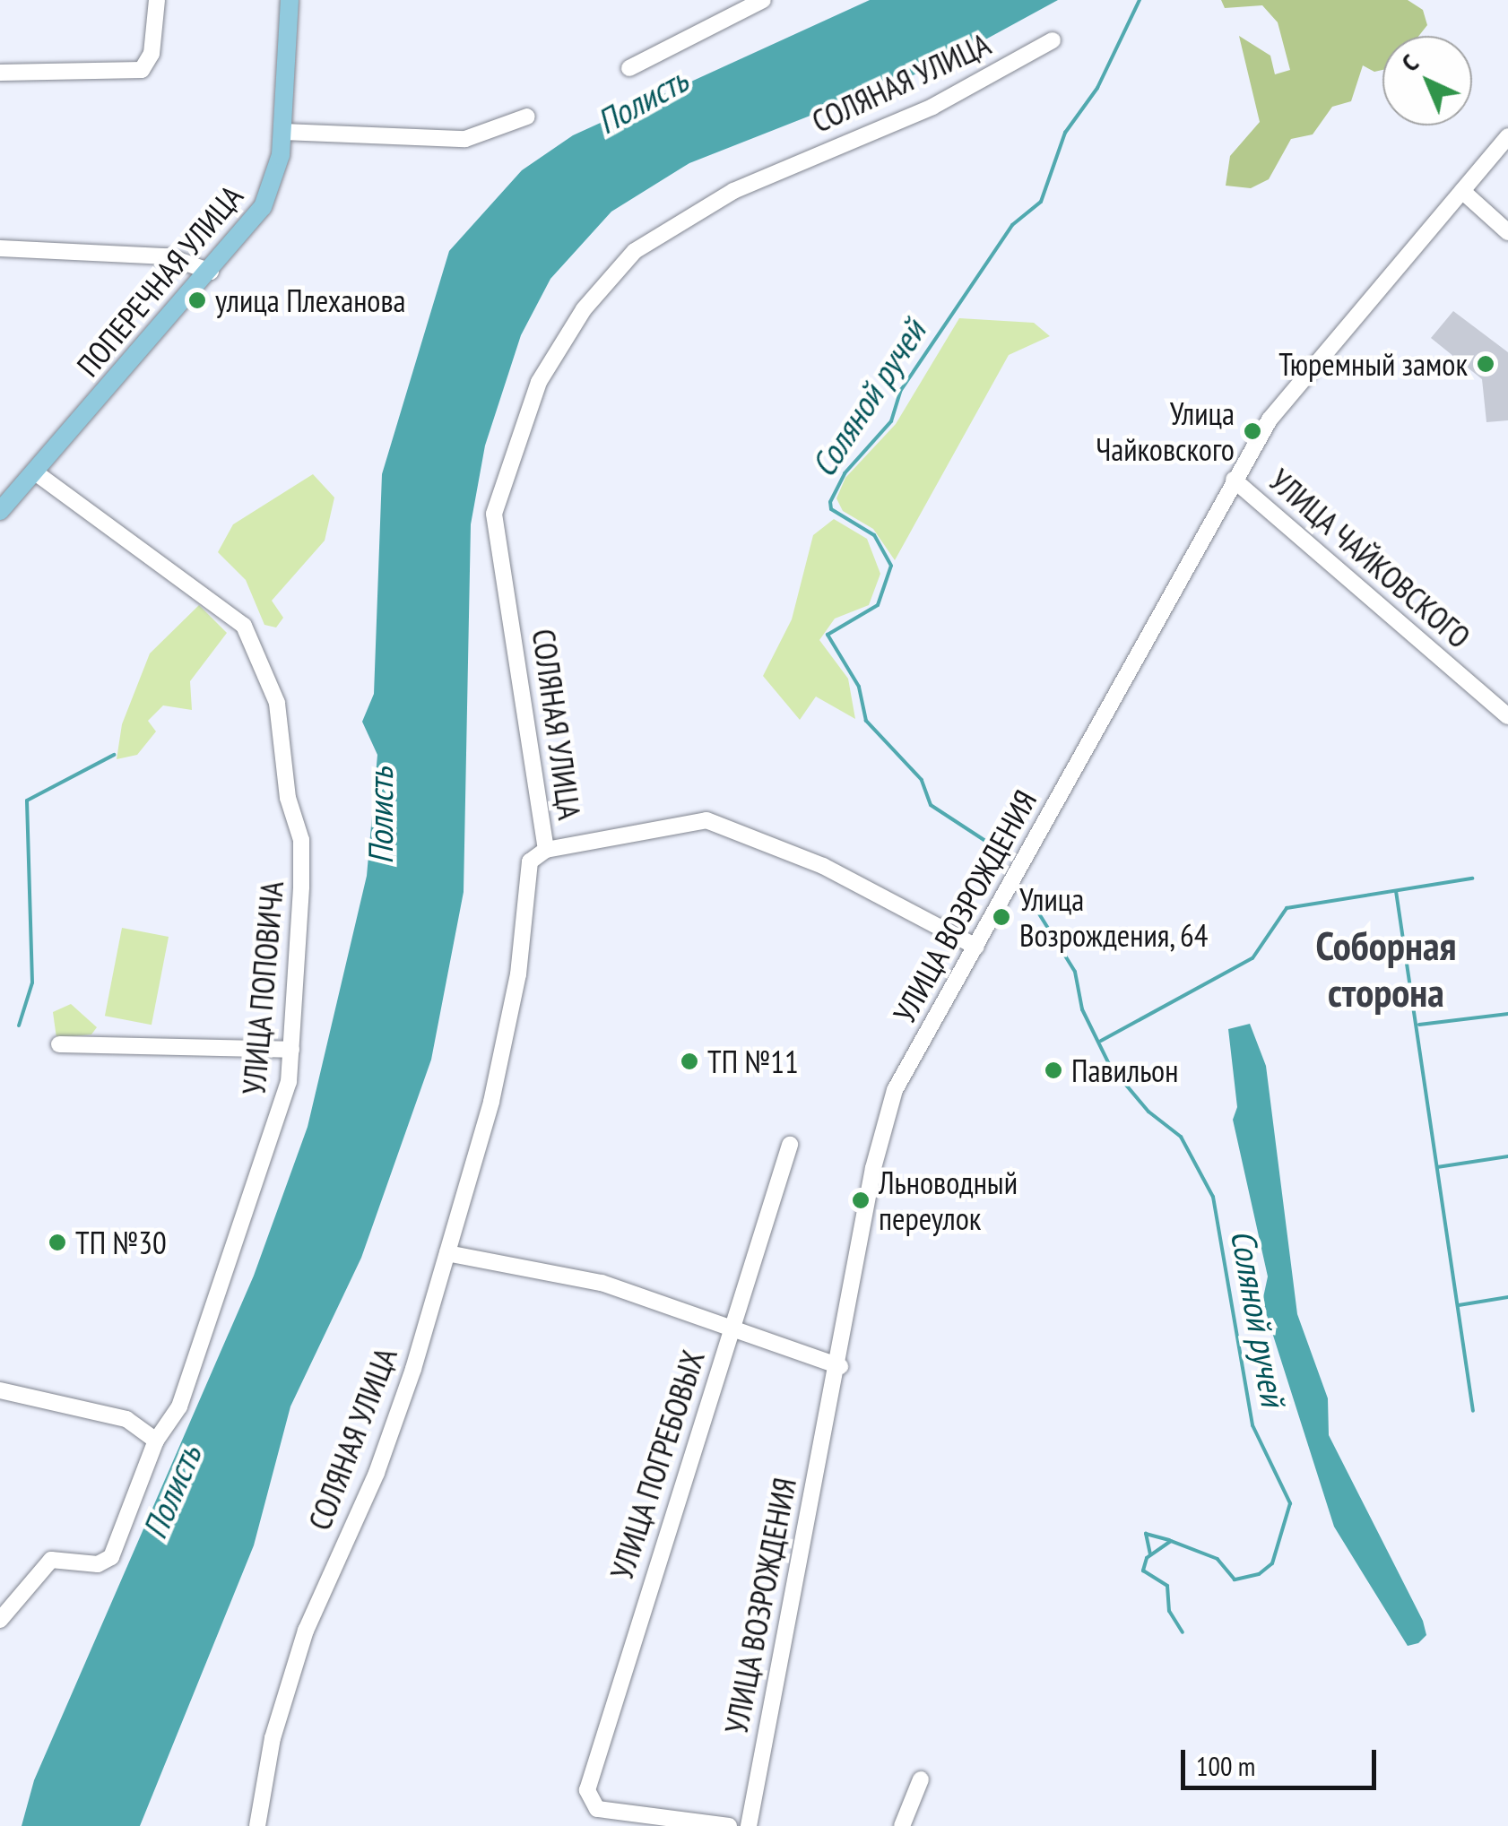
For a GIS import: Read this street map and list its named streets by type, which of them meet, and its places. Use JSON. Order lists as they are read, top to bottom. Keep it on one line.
{"streets":{"main road":["ПОПЕРЕЧНАЯ УЛИЦА"],"street":["СОЛЯНАЯ УЛИЦА","УЛИЦА ЧАЙКОВСКОГО","УЛИЦА ВОЗРОЖДЕНИЯ","УЛИЦА ПОПОВИЧА","УЛИЦА ПОГРЕБОВЫХ"]},"crossings":[["ПОПЕРЕЧНАЯ УЛИЦА","УЛИЦА ПОПОВИЧА"],["УЛИЦА ЧАЙКОВСКОГО","УЛИЦА ВОЗРОЖДЕНИЯ"]],"districts":["Соборная сторона"],"water":["Полисть","Соляной ручей"],"places":["улица Плеханова","Тюремный замок","Улица Чайковского","Улица Возрождения, 64","ТП №11","Павильон","Льноводный переулок","ТП №30"],"scale_bar":"100 m","north":"top left"}
